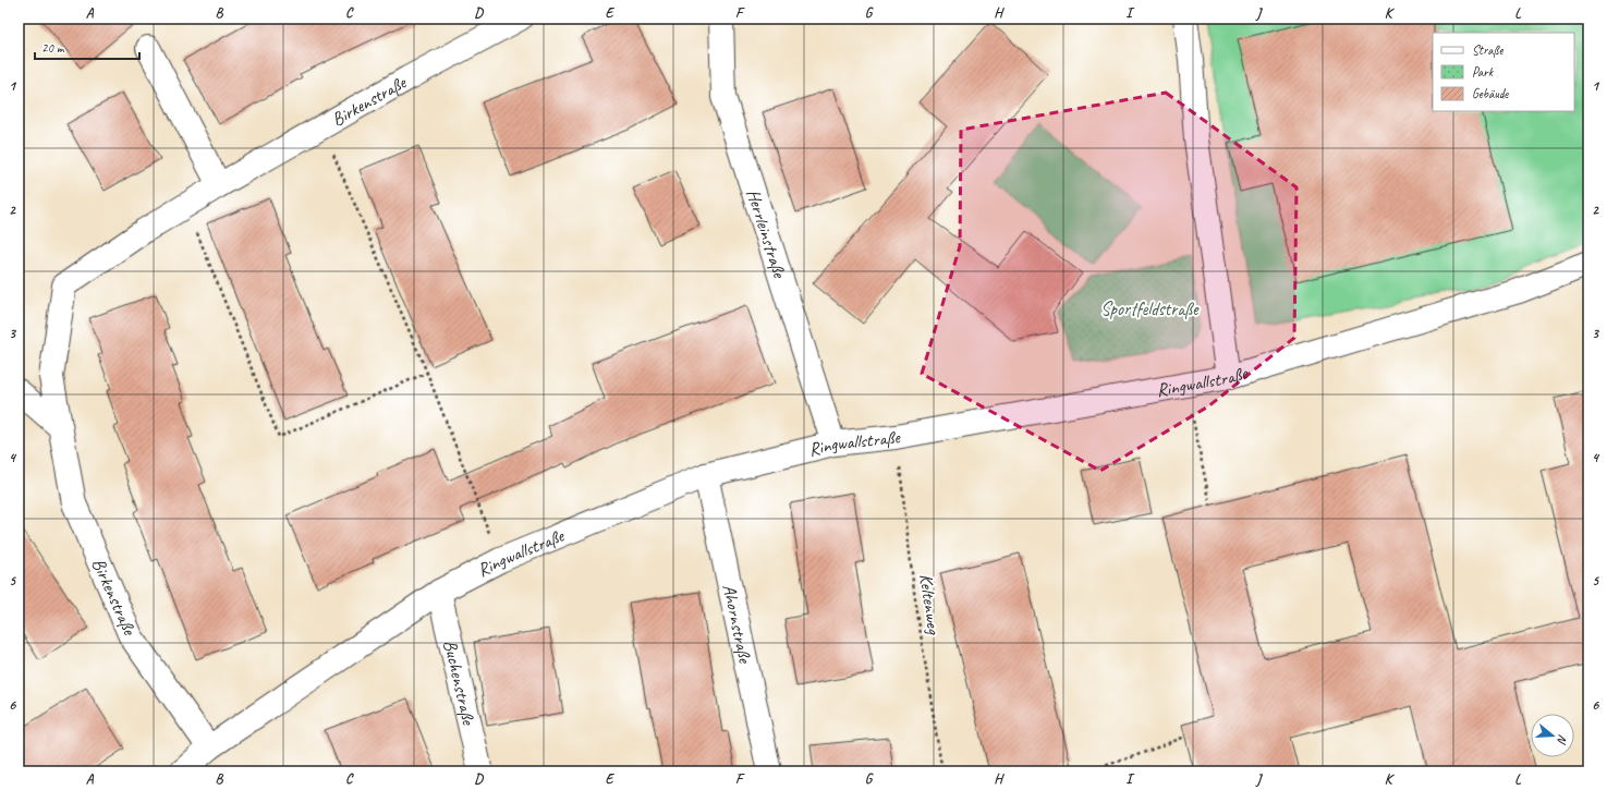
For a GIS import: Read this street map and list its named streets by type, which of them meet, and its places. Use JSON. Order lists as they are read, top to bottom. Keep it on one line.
{"streets":{"street":["Birkenstraße","Herrleinstraße","Ringwallstraße","Ahornstraße","Buchenstraße"],"path":["Keltenweg"]},"crossings":[["Birkenstraße","Ringwallstraße"],["Herrleinstraße","Ringwallstraße"],["Ringwallstraße","Keltenweg"],["Ringwallstraße","Ahornstraße"],["Ringwallstraße","Buchenstraße"]],"parks":["Sportfeldstraße"],"legend":["Straße","Park","Gebäude"],"scale_bar":"20 m","north":"right","grid":{"columns":["A","B","C","D","E","F","G","H","I","J","K","L"],"rows":["1","2","3","4","5","6"]}}
